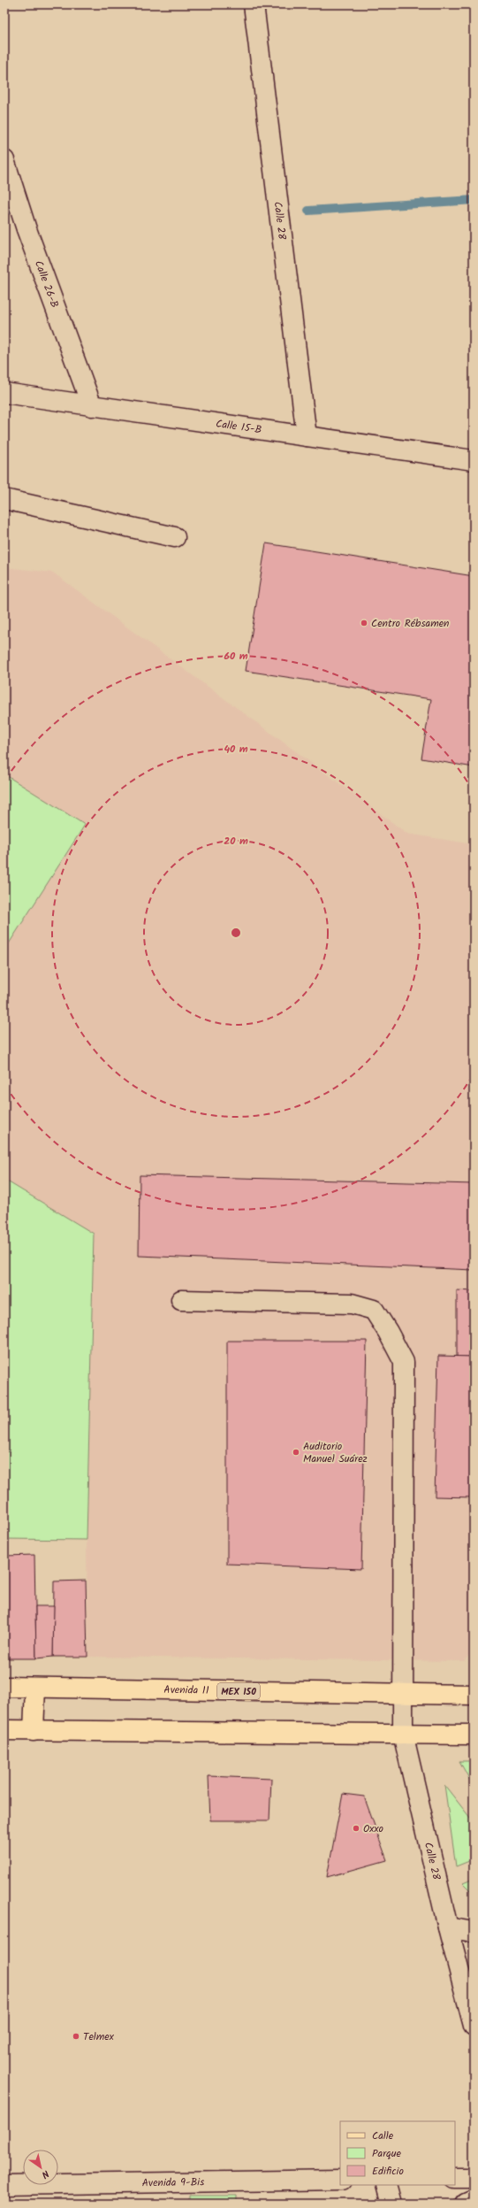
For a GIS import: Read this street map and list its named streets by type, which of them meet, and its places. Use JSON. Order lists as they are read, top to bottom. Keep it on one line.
{"streets":{"main road":["Avenida 11","MEX 150"],"street":["Calle 28","Calle 26-B","Calle 15-B","Avenida 9-Bis"]},"crossings":[["Calle 28","Calle 15-B"],["Calle 28","Avenida 11"],["Calle 26-B","Calle 15-B"]],"places":["Centro Rébsamen","Auditorio Manuel Suárez","Oxxo","Telmex"],"legend":["Calle","Parque","Edificio"],"north":"bottom right","rings":["60 m","40 m","20 m"]}
